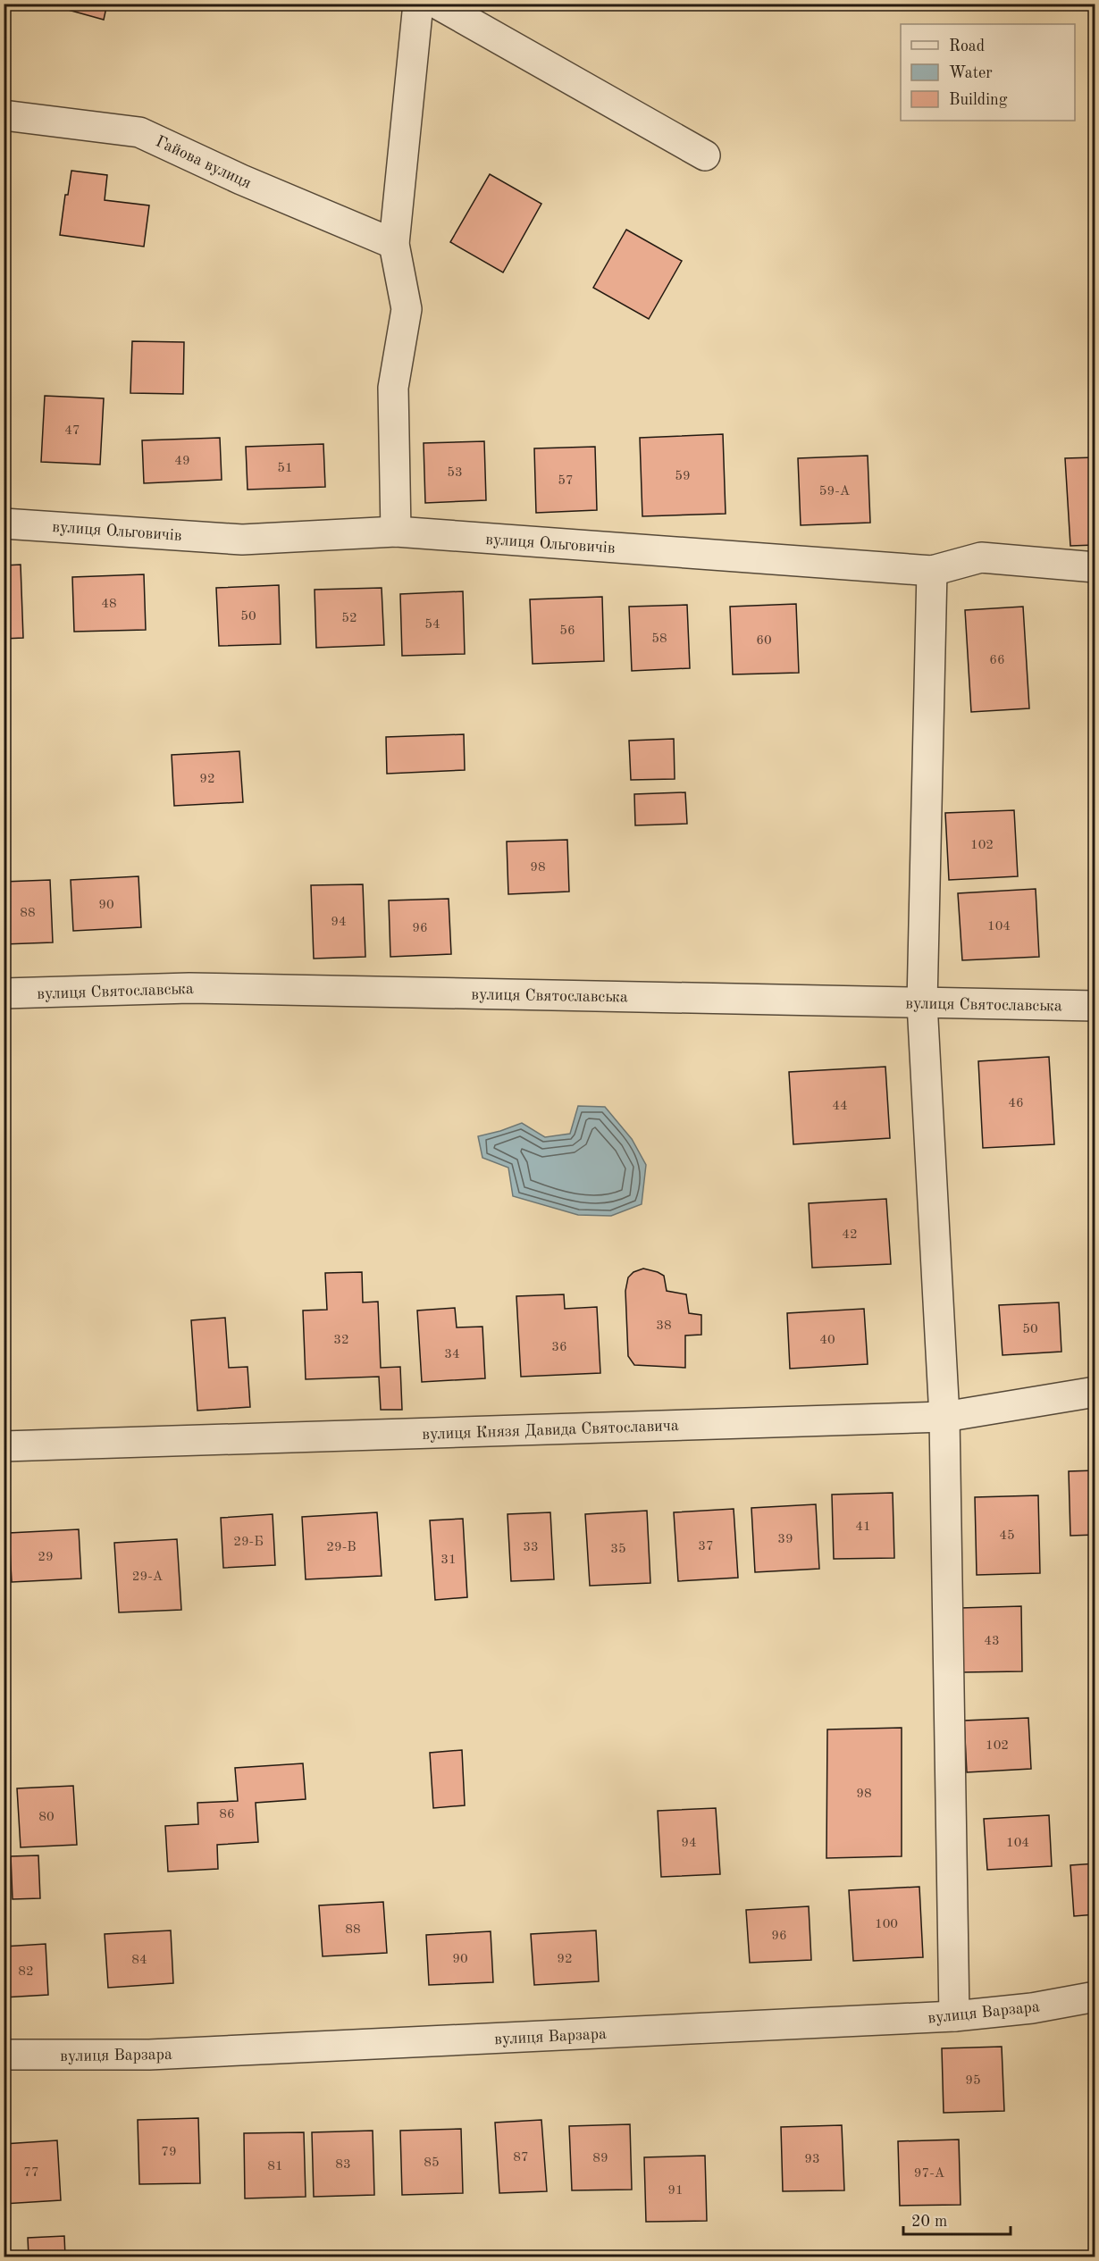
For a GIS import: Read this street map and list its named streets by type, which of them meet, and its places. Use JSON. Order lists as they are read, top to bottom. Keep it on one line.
{"streets":{"street":["Гайова вулиця","вулиця Ольговичів","вулиця Святославська","вулиця Князя Давида Святославича","вулиця Варзара"]},"house_numbers":["47","49","51","53","59","57","59-А","48","50","52","54","56","58","60","66","92","102","98","90","88","94","104","96","46","44","42","38","50","32","40","36","34","41","45","39","29-Б","37","29-В","33","35","29","31","29-А","43","102","98","86","80","94","104","100","88","96","90","92","84","82","95","79","87","89","93","85","83","81","77","97-А","91"],"legend":["Road","Water","Building"],"scale_bar":"20 m"}
